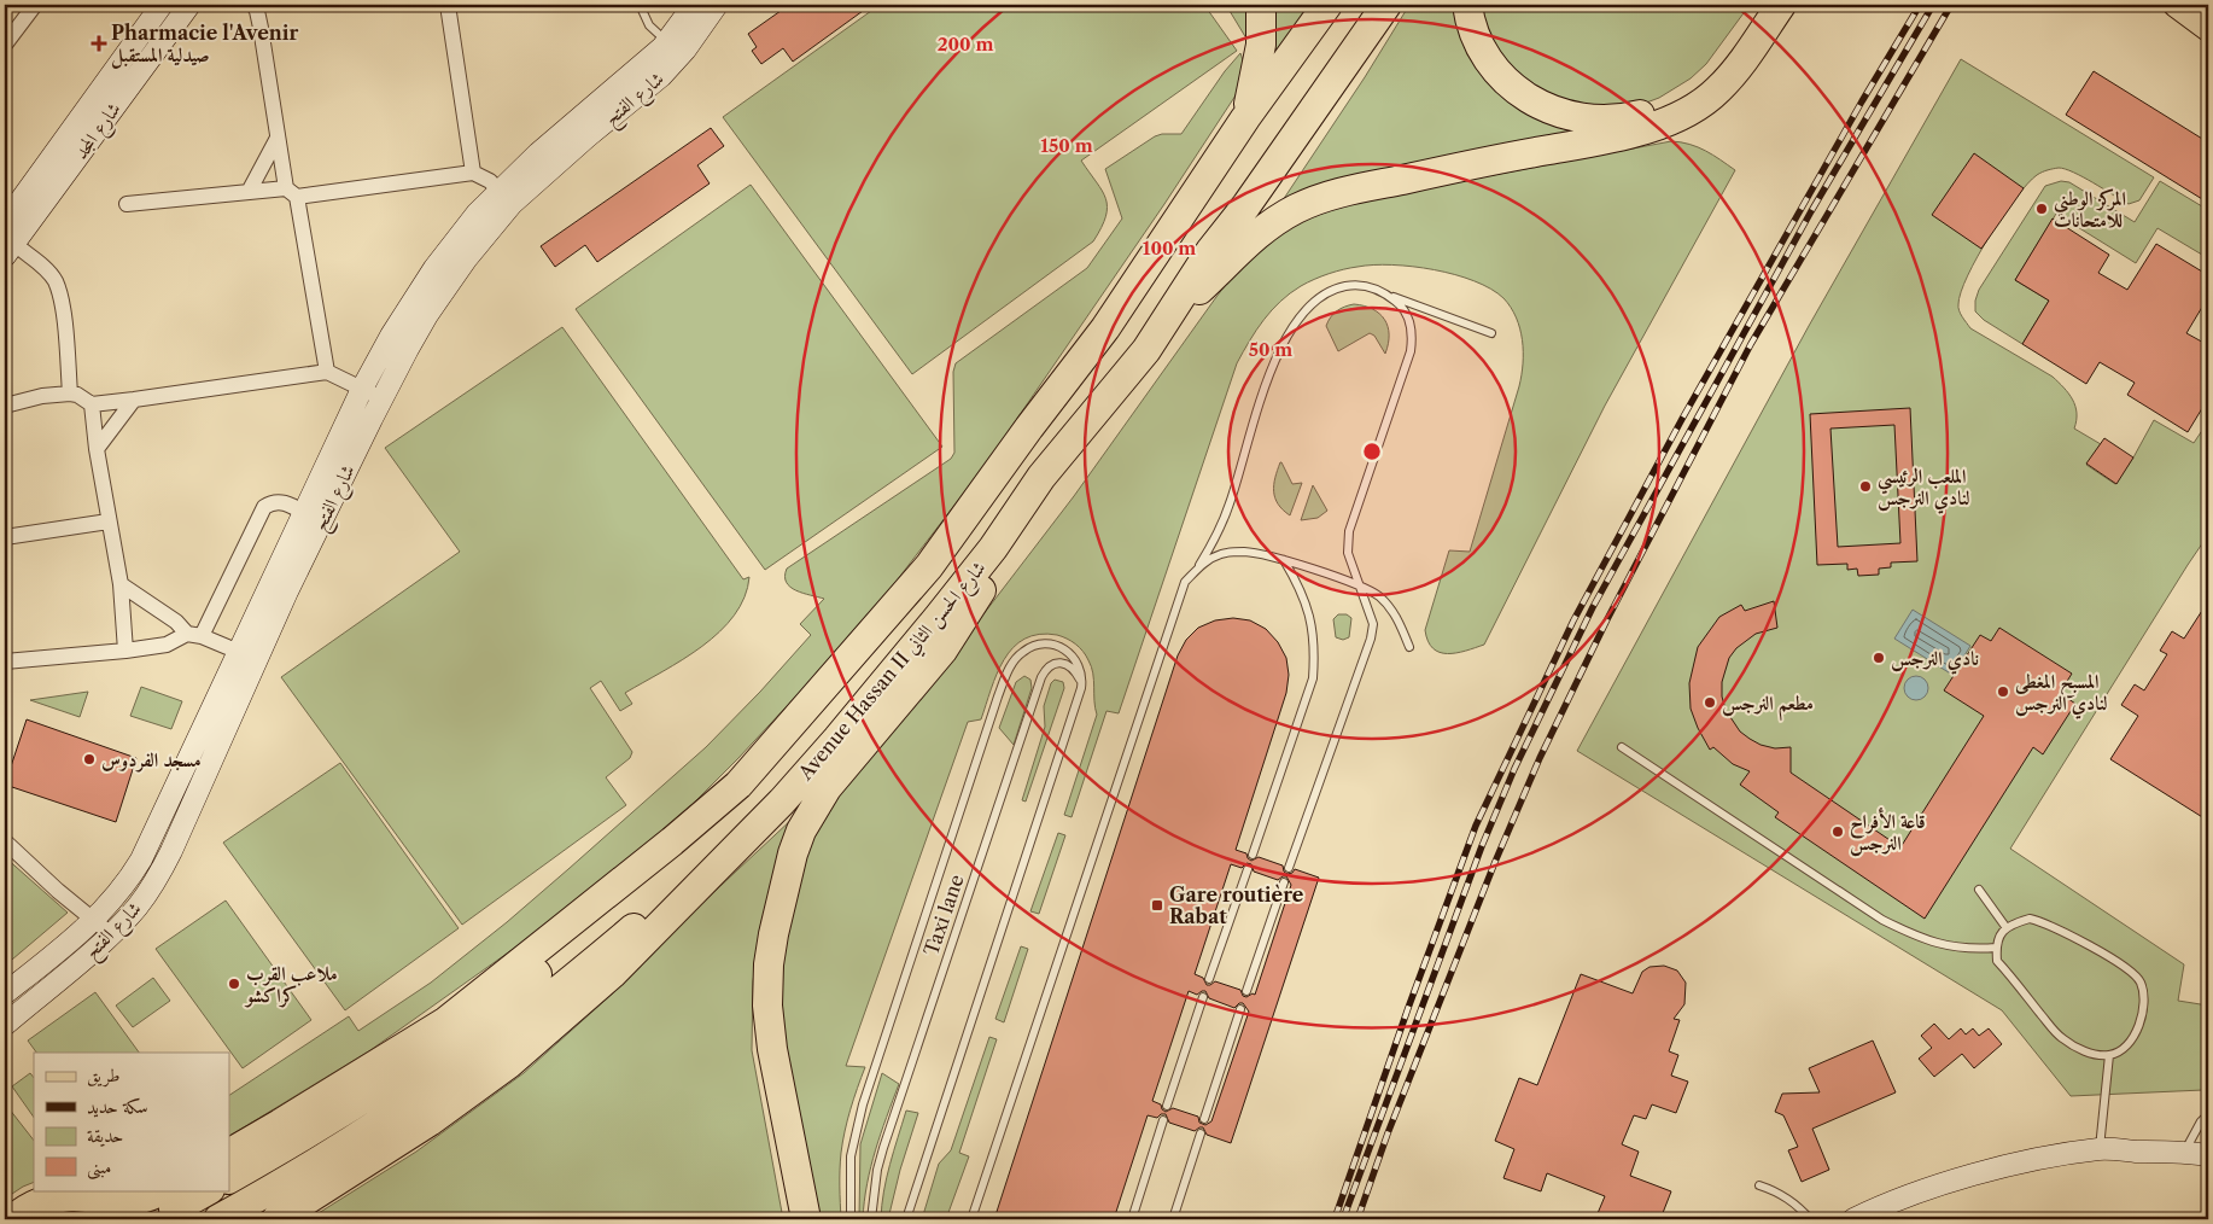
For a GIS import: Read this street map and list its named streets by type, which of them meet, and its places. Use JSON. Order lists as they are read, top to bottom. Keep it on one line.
{"streets":{"highway":["Avenue Hassan II شارع الحسن الثاني"],"street":["شارع الفتح","شارع المجد"],"lane":["Taxi lane"]},"places":{"health":["Pharmacie l'Avenir صيدلية المستقبل"],"other":["المركز الوطني للامتحانات","الملعب الرئيسي لنادي النرجس","نادي النرجس","المسبح المغطى لنادي النرجس","مطعم النرجس","مسجد الفردوس","قاعة الأفراح النرجس","ملاعب القرب كراكشو"],"transit":["Gare routière Rabat"]},"legend":["طريق","سكة حديد","حديقة","مبنى"],"rings":["200 m","150 m","100 m","50 m"]}
